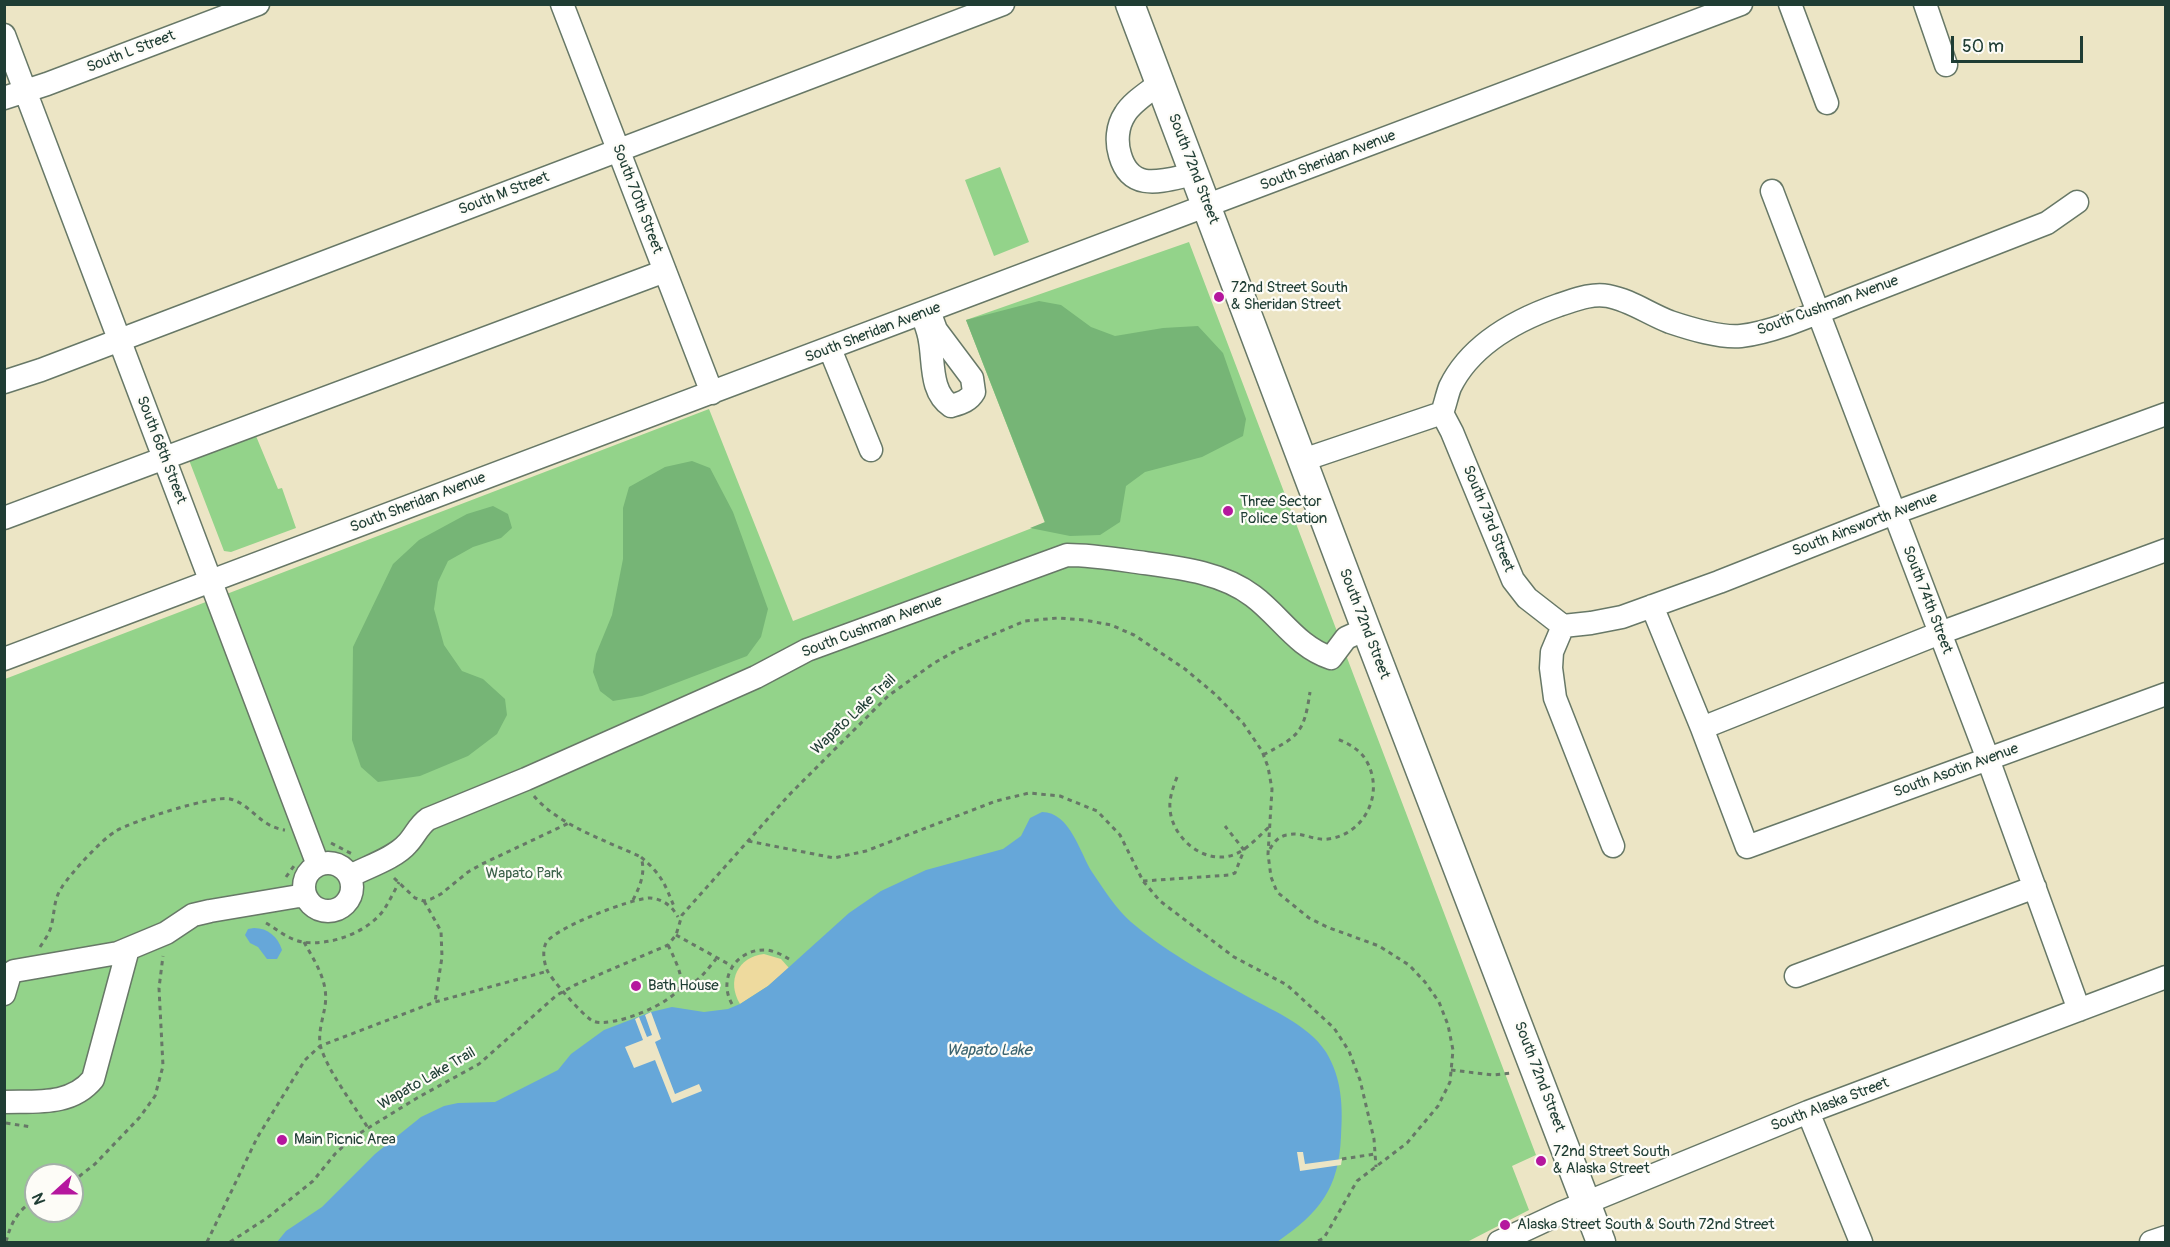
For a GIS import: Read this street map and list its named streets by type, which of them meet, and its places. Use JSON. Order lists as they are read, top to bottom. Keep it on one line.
{"streets":{"main road":["South 72nd Street"],"street":["South L Street","South Sheridan Avenue","South M Street","South 70th Street","South Cushman Avenue","South 68th Street","South 73rd Street","South Ainsworth Avenue","South 74th Street","South Asotin Avenue","South Alaska Street"],"path":["Wapato Lake Trail"]},"crossings":[["South L Street","South 68th Street"],["South Sheridan Avenue","South 72nd Street"],["South Sheridan Avenue","South 70th Street"],["South Sheridan Avenue","South 68th Street"],["South 72nd Street","South Cushman Avenue"],["South 72nd Street","South Alaska Street"],["South M Street","South 70th Street"],["South M Street","South 68th Street"],["South Cushman Avenue","South 68th Street"],["South Cushman Avenue","South 73rd Street"],["South Cushman Avenue","South 74th Street"],["South 73rd Street","South Ainsworth Avenue"],["South Ainsworth Avenue","South 74th Street"],["South 74th Street","South Asotin Avenue"],["South 74th Street","South Alaska Street"]],"water":["Wapato Lake"],"parks":["Wapato Park"],"places":["72nd Street South & Sheridan Street","Three Sector Police Station","Bath House","Main Picnic Area","72nd Street South & Alaska Street","Alaska Street South & South 72nd Street"],"scale_bar":"50 m","north":"left"}
